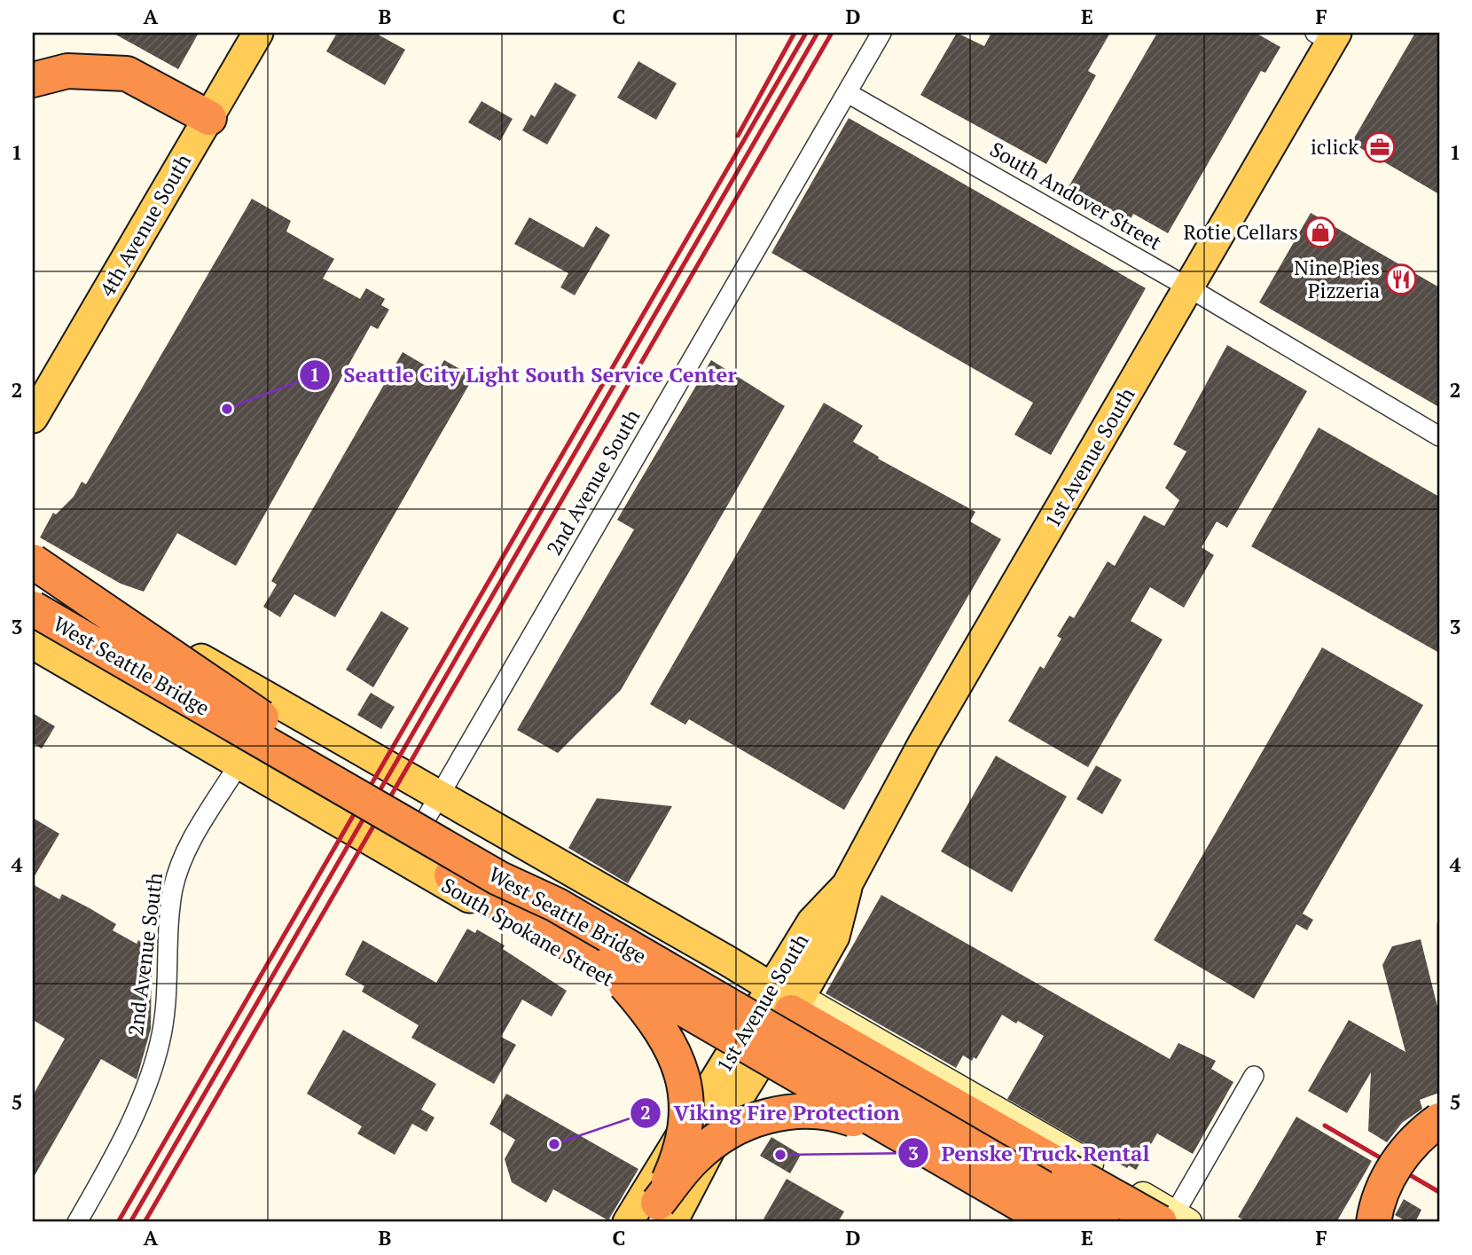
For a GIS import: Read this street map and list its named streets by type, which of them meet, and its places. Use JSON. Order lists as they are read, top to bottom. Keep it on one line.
{"streets":{"highway":["West Seattle Bridge"],"main road":["4th Avenue South","1st Avenue South","South Spokane Street"],"street":["South Andover Street","2nd Avenue South"]},"crossings":[["South Andover Street","1st Avenue South"],["South Andover Street","2nd Avenue South"],["1st Avenue South","South Spokane Street"],["2nd Avenue South","South Spokane Street"]],"places":{"office":["iclick"],"shop":["Rotie Cellars"],"restaurant":["Nine Pies Pizzeria"],"other":["Seattle City Light South Service Center","Viking Fire Protection","Penske Truck Rental"]},"grid":{"columns":["A","B","C","D","E","F"],"rows":["1","2","3","4","5"]}}
